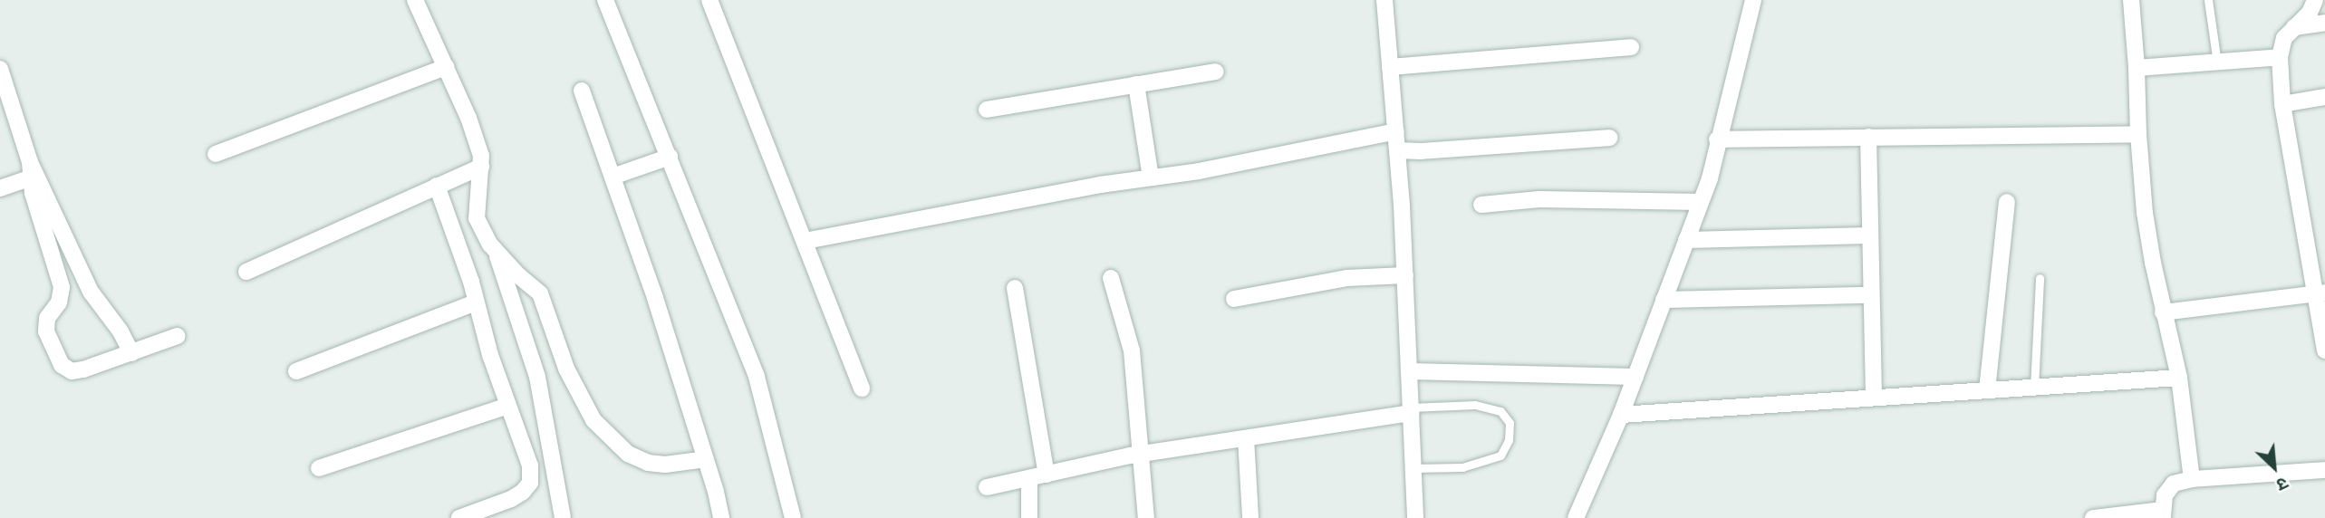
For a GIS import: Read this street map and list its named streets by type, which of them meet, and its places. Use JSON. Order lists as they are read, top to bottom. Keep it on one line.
{"north":"bottom right"}
